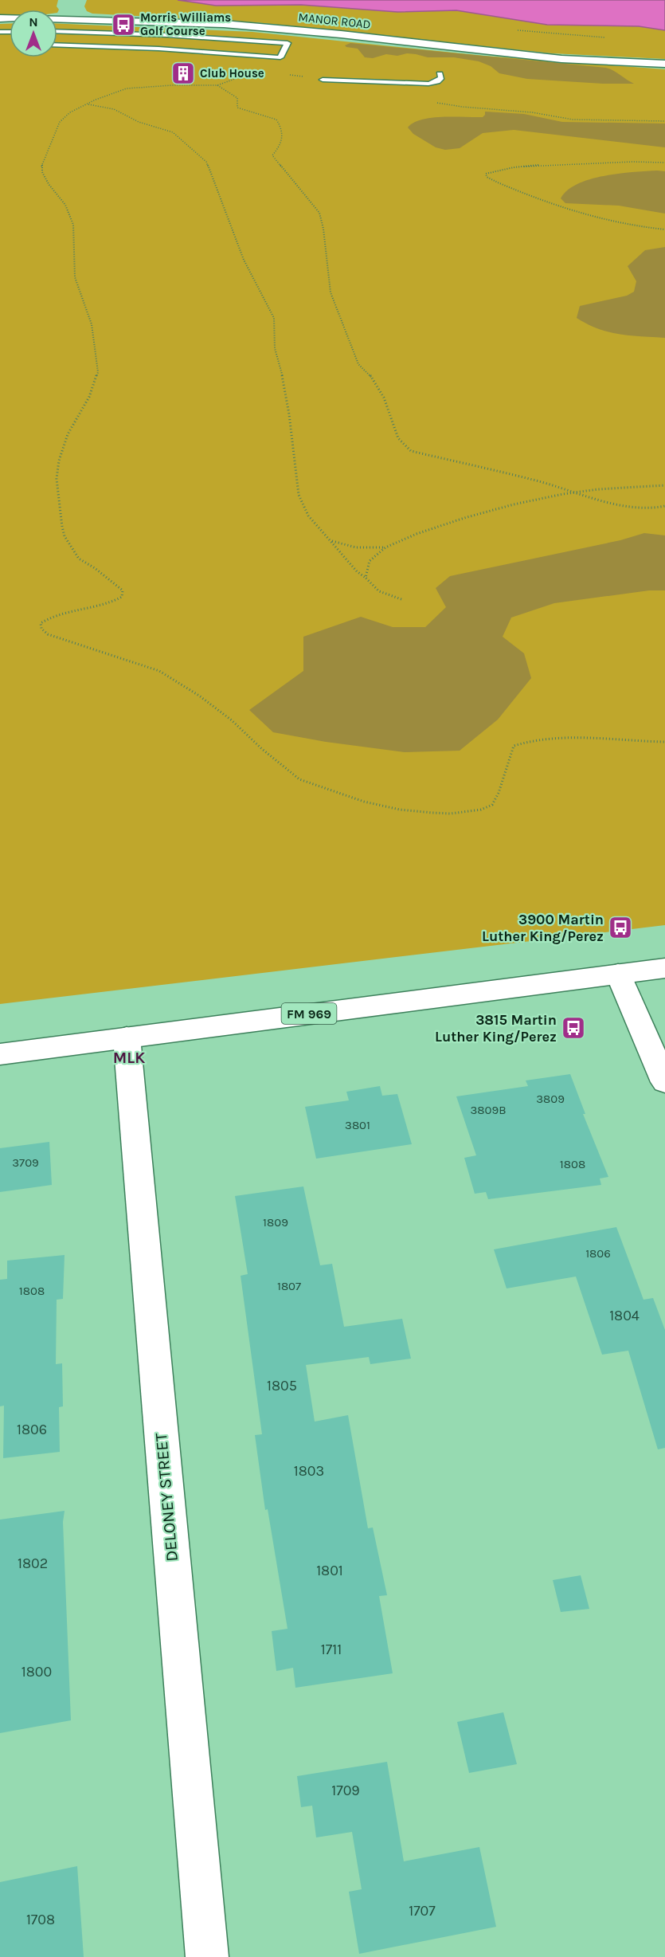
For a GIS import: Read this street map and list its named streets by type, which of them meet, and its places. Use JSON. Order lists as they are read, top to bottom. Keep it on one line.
{"streets":{"main road":["MANOR ROAD","FM 969","DELONEY STREET"]},"crossings":[["FM 969","DELONEY STREET"]],"districts":["MLK"],"places":{"bus stop":["Morris Williams Golf Course","3900 Martin Luther King/Perez","3815 Martin Luther King/Perez"],"building":["Club House"]},"house_numbers":["3809","3809B","3801","3709","1808","1809","1806","1807","1808","1804","1805","1806","1803","1802","1801","1711","1800","1709","1707","1708"],"north":"top"}
